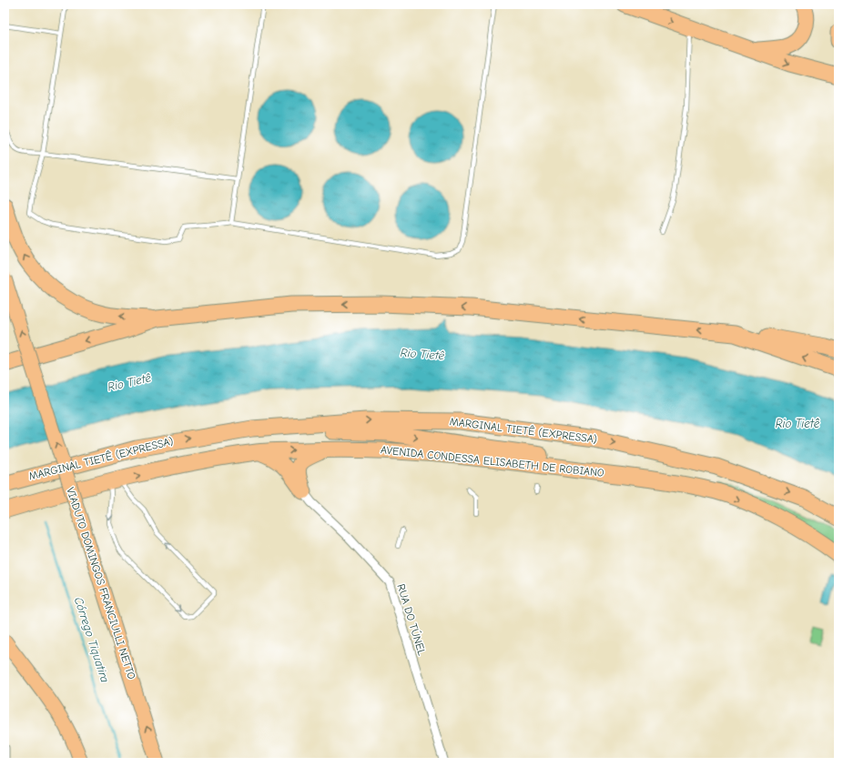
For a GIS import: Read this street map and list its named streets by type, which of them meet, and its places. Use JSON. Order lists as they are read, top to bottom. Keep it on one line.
{"streets":{"highway":["MARGINAL TIETÊ (EXPRESSA)","AVENIDA CONDESSA ELISABETH DE ROBIANO"],"main road":["VIADUTO DOMINGOS FRANCIULLI NETTO"],"street":["RUA DO TÚNEL"]},"one_way":["AVENIDA CONDESSA ELISABETH DE ROBIANO","VIADUTO DOMINGOS FRANCIULLI NETTO"],"water":["Rio Tietê","Córrego Tiquatira"]}
